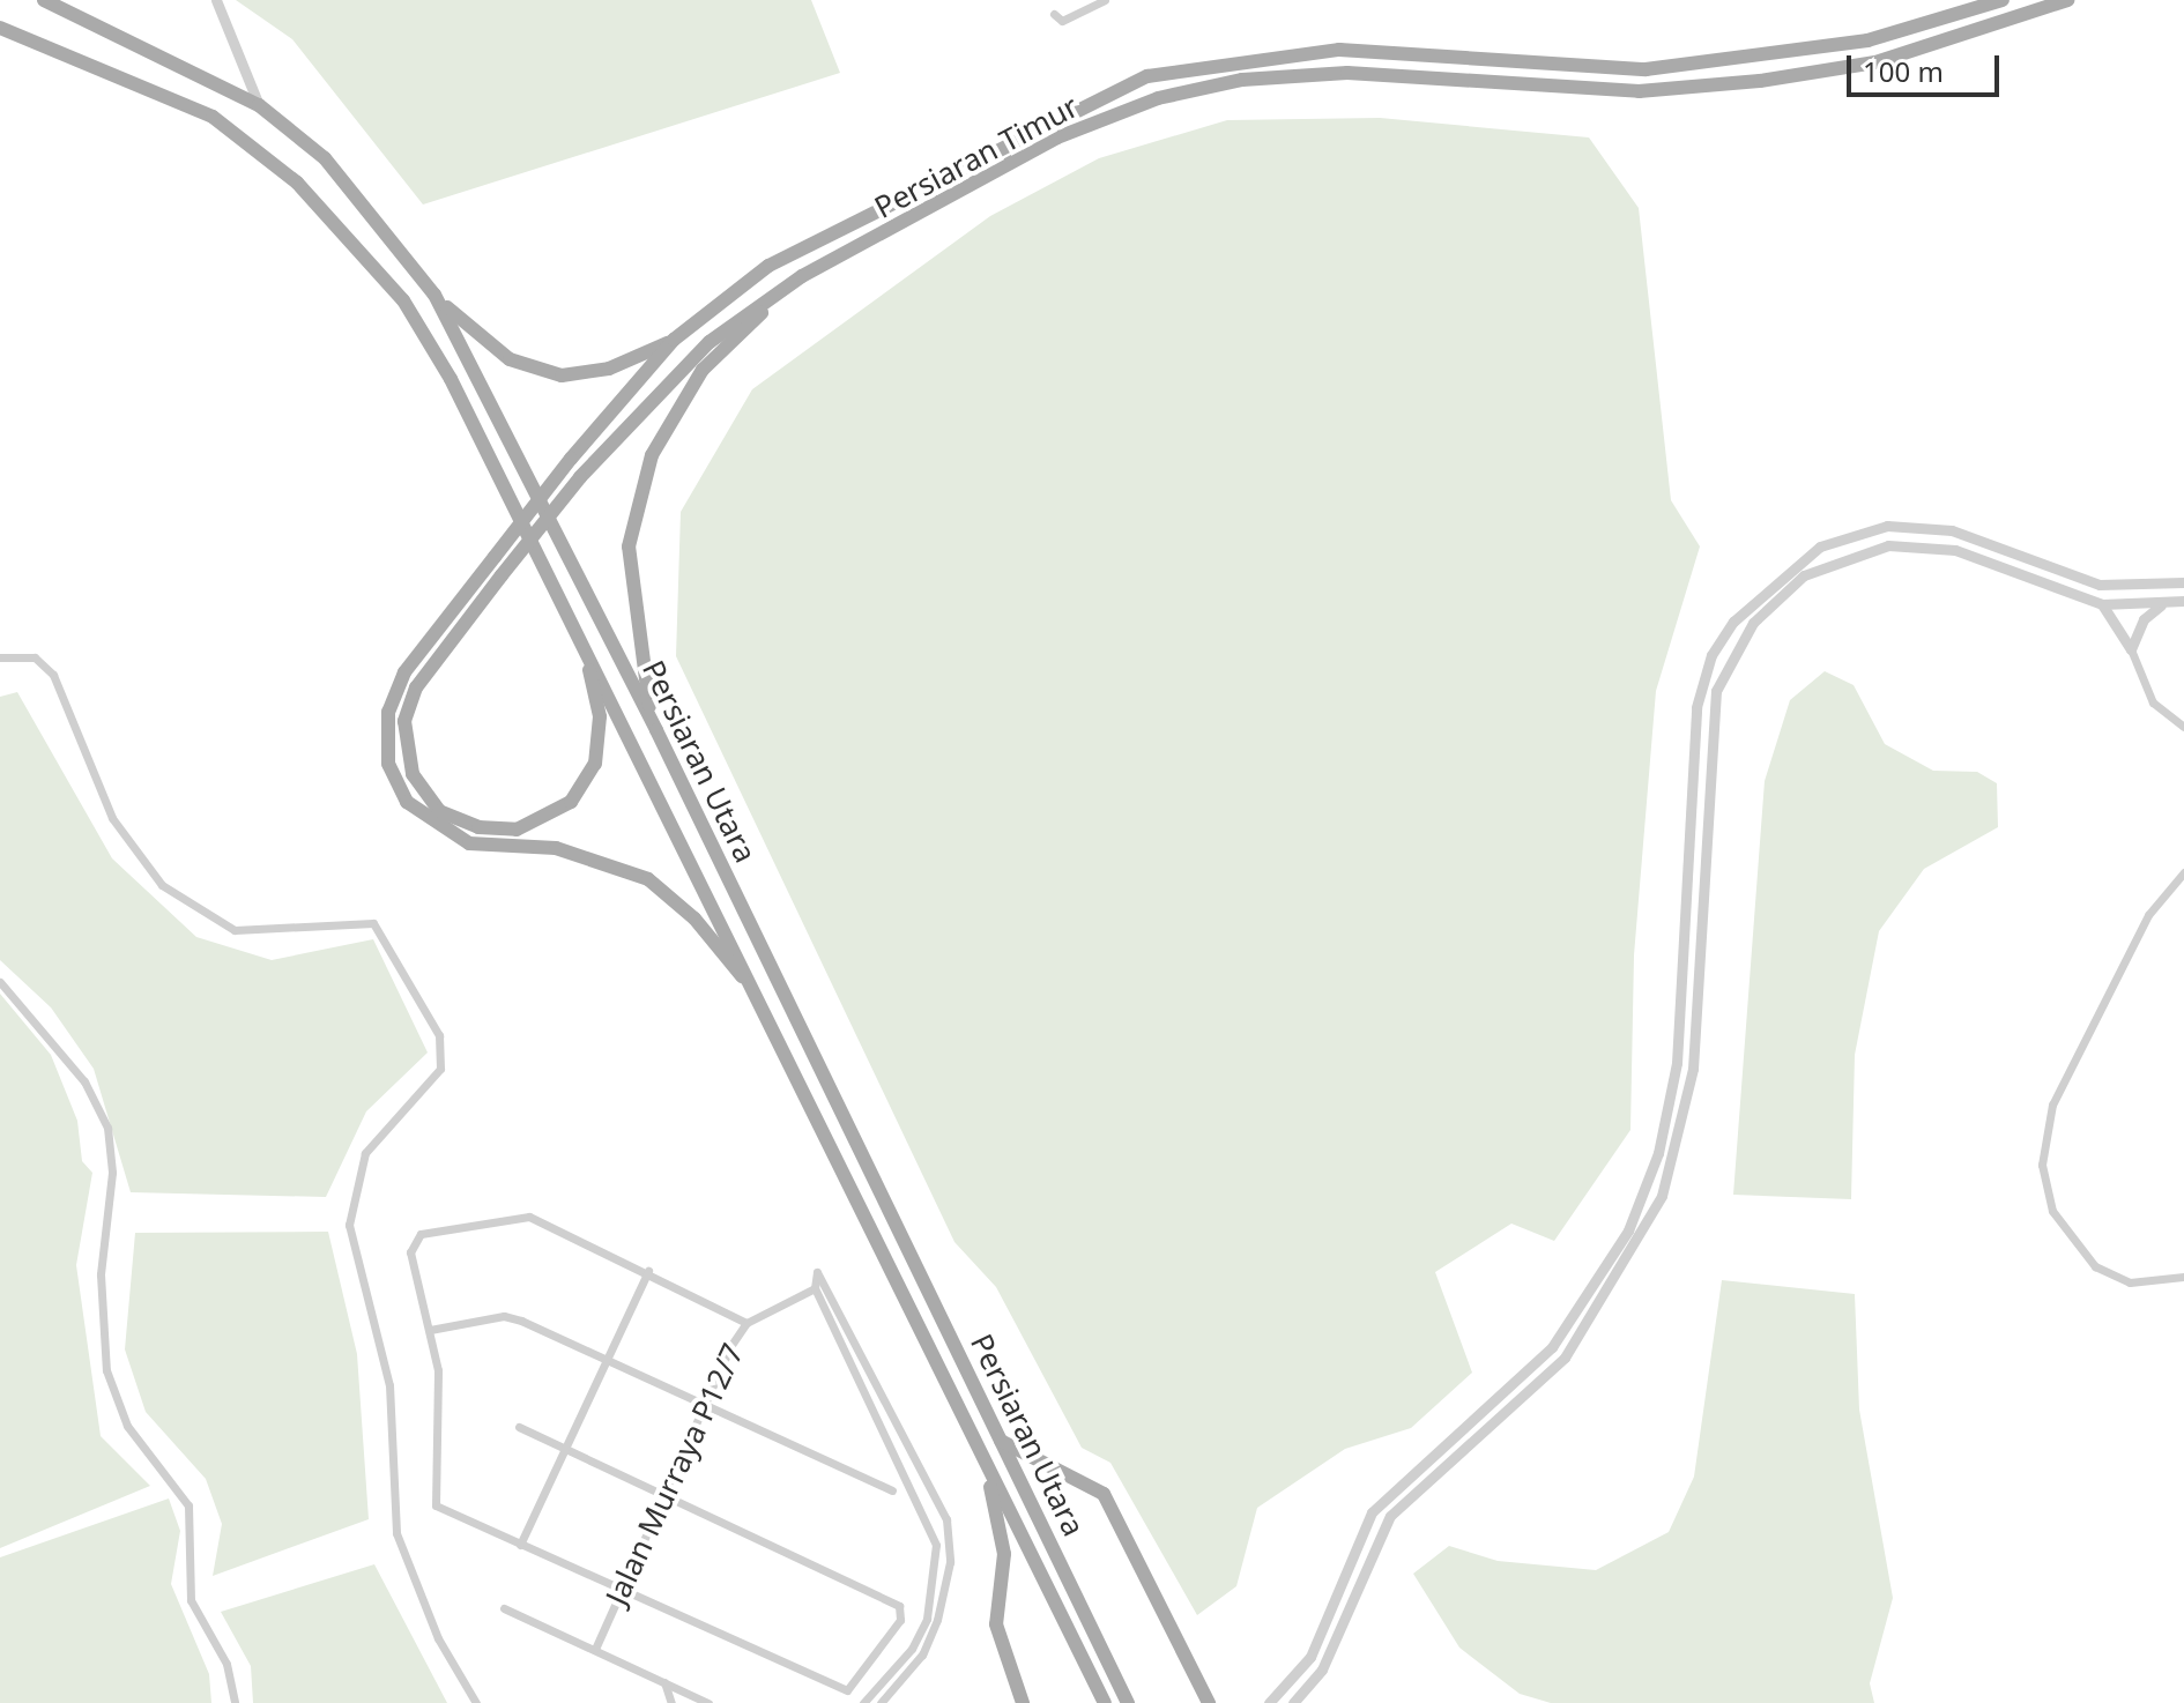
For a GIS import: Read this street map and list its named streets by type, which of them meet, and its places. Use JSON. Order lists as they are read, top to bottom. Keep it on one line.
{"streets":{"main road":["Persiaran Timur","Persiaran Utara"],"street":["Jalan Murraya P12/7"]},"crossings":[["Persiaran Timur","Persiaran Utara"]],"scale_bar":"100 m"}
